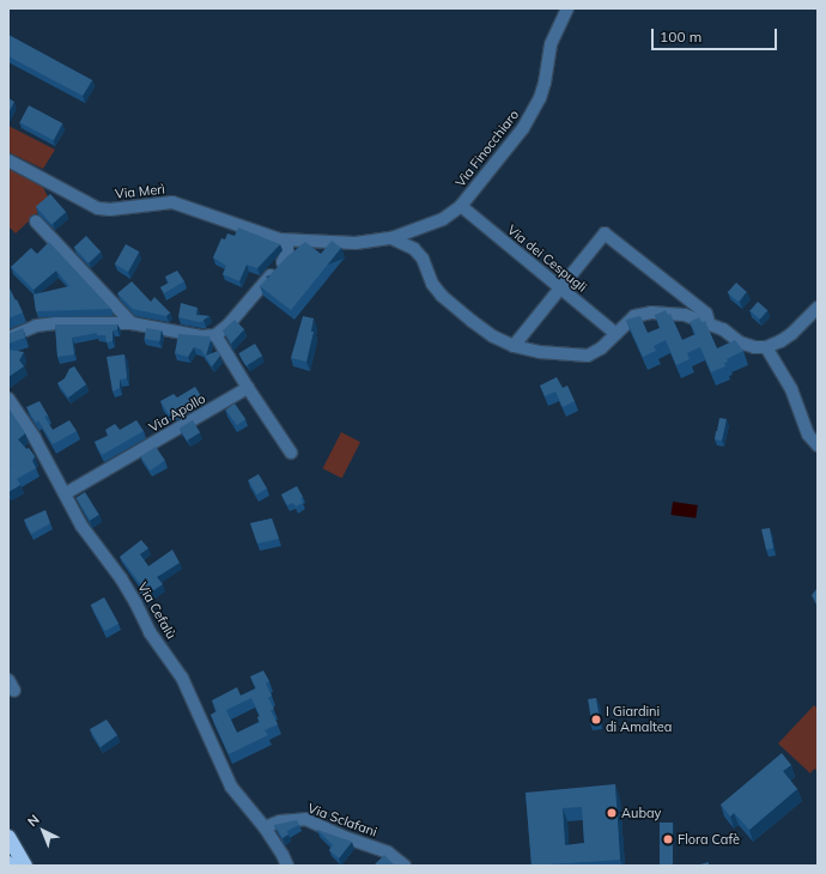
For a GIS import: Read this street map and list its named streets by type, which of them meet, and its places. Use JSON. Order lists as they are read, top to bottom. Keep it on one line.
{"streets":{"street":["Via Finocchiaro","Via Merì","Via dei Cespugli","Via Apollo","Via Cefalù","Via Sclafani"]},"crossings":[["Via Finocchiaro","Via Merì"],["Via Finocchiaro","Via dei Cespugli"],["Via Apollo","Via Cefalù"],["Via Cefalù","Via Sclafani"]],"places":["I Giardini di Amaltea","Aubay","Flora Cafè"],"scale_bar":"100 m","north":"top left"}
